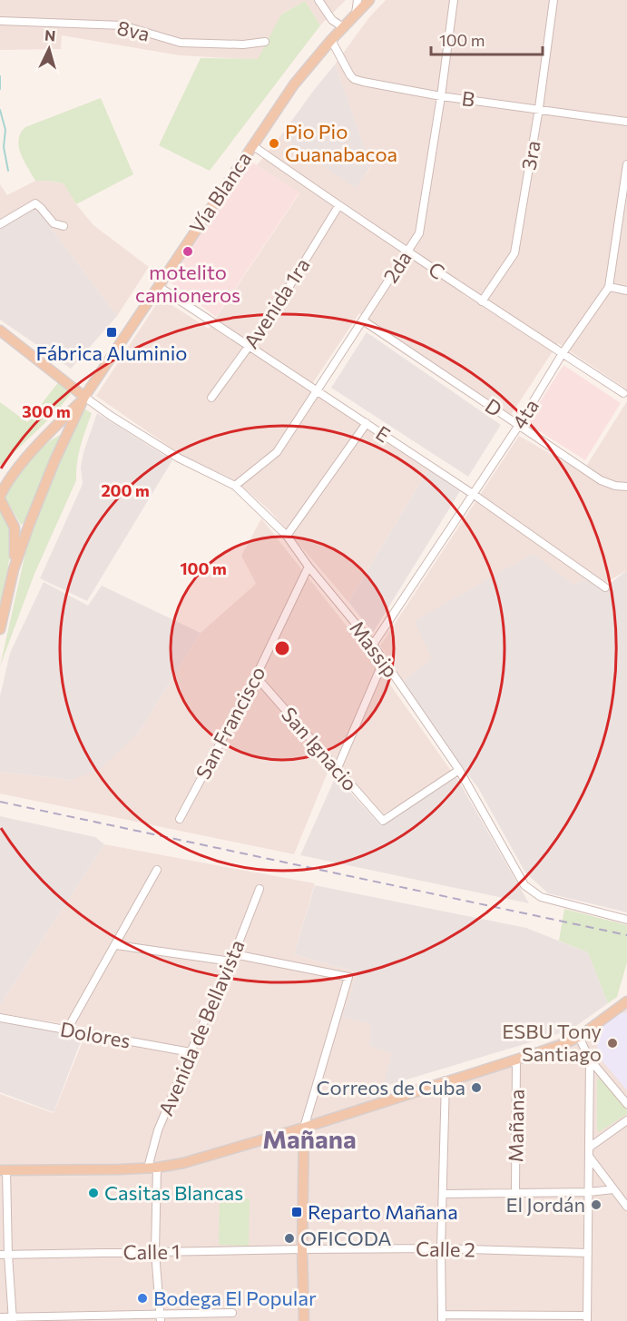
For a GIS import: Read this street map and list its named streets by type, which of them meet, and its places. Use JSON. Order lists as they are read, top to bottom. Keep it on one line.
{"streets":{"main road":["Vía Blanca"],"street":["8va","B","3ra","2da","C","Avenida 1ra","D","4ta","E","Massip","San Francisco","San Ignacio","Avenida de Bellavista","Dolores","Mañana","Calle 2","Calle 1"]},"crossings":[["B","3ra"],["B","Vía Blanca"],["B","2da"],["3ra","C"],["Vía Blanca","C"],["Vía Blanca","E"],["Vía Blanca","Massip"],["2da","C"],["2da","D"],["2da","E"],["2da","Massip"],["C","Avenida 1ra"],["C","4ta"],["Avenida 1ra","E"],["D","4ta"],["4ta","E"],["4ta","Massip"],["Massip","San Francisco"],["Massip","San Ignacio"],["San Francisco","San Ignacio"],["Avenida de Bellavista","Dolores"],["Avenida de Bellavista","Calle 1"],["Calle 2","Calle 1"]],"districts":["Mañana"],"places":{"other":["Pio Pio Guanabacoa","motelito camioneros","ESBU Tony Santiago","Correos de Cuba","Casitas Blancas","El Jordán","OFICODA","Bodega El Popular"],"transit":["Fábrica Aluminio","Reparto Mañana"]},"scale_bar":"100 m","north":"top","rings":["300 m","200 m","100 m"]}
